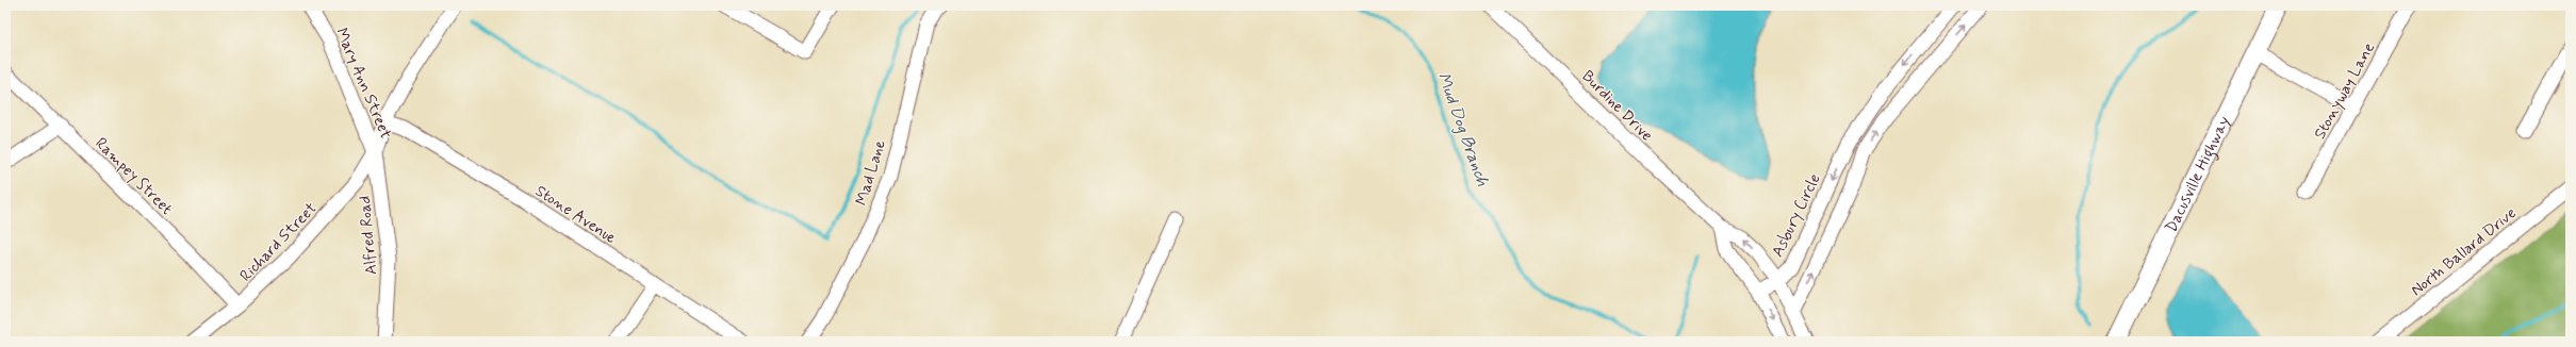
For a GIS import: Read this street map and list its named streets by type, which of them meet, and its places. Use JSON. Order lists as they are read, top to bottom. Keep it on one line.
{"streets":{"main road":["Dacusville Highway"],"street":["Mary Ann Street","Stonyway Lane","Burdine Drive","Mad Lane","Rampey Street","Stone Avenue","Asbury Circle","Alfred Road","Richard Street","North Ballard Drive"]},"crossings":[["Mary Ann Street","Alfred Road"],["Mary Ann Street","Richard Street"],["Burdine Drive","Asbury Circle"],["Rampey Street","Richard Street"],["Alfred Road","Richard Street"]],"water":["Mud Dog Branch"]}
